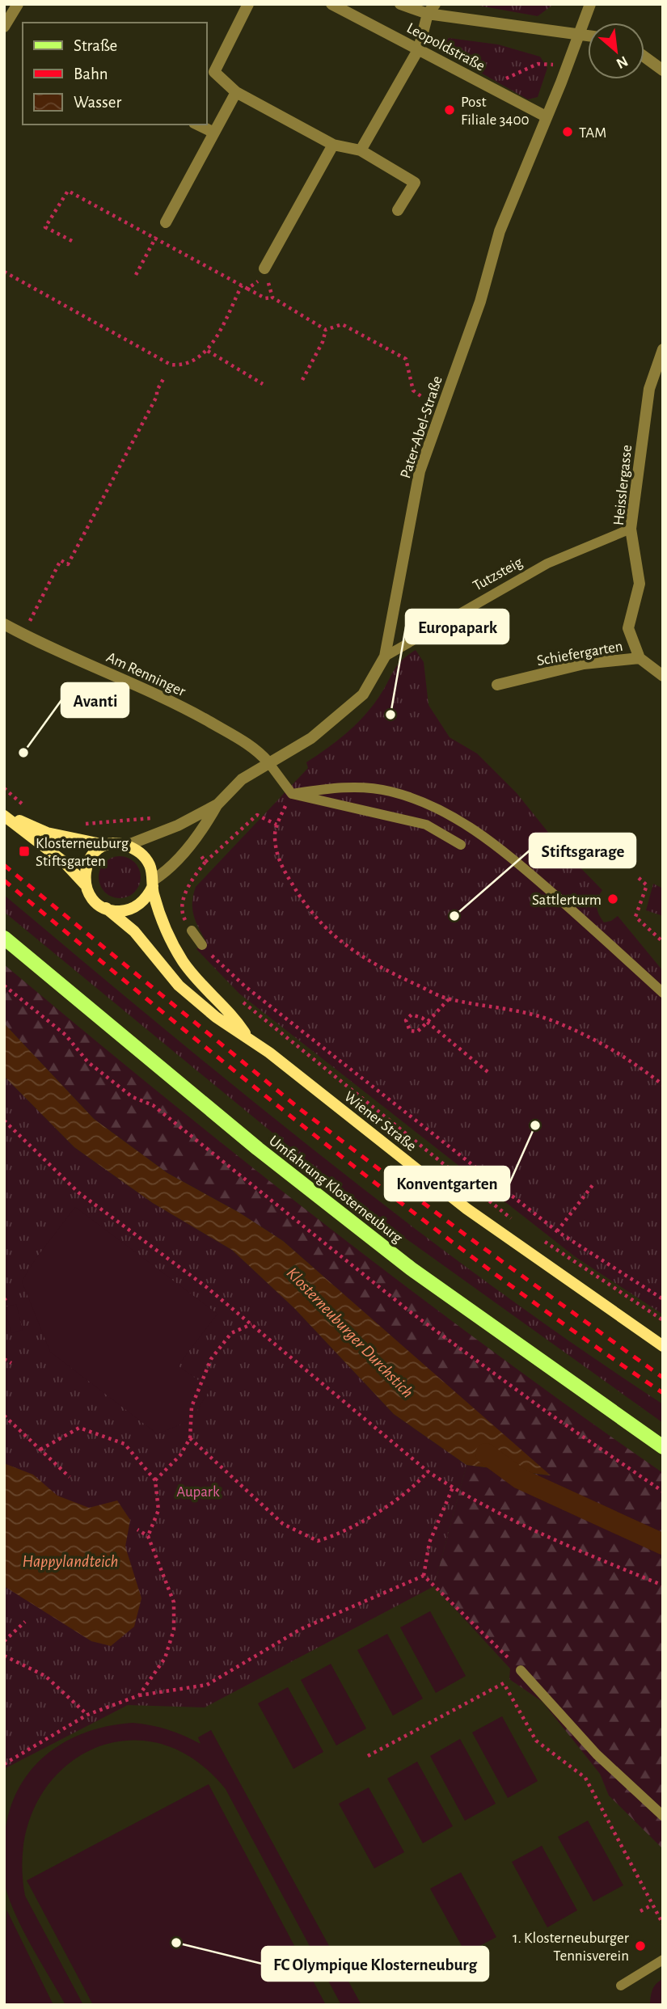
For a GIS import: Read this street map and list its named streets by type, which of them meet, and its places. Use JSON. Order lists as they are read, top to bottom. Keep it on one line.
{"streets":{"main road":["Umfahrung Klosterneuburg"],"street":["Leopoldstraße","Pater-Abel-Straße","Heisslergasse","Schiefergarten","Am Renninger","Wiener Straße"],"lane":["Tutzsteig"]},"crossings":[["Leopoldstraße","Pater-Abel-Straße"],["Pater-Abel-Straße","Tutzsteig"],["Pater-Abel-Straße","Am Renninger"],["Pater-Abel-Straße","Wiener Straße"],["Heisslergasse","Tutzsteig"],["Heisslergasse","Schiefergarten"]],"water":["Klosterneuburger Durchstich","Happylandteich"],"parks":["Aupark"],"places":{"other":["Post Filiale 3400","TAM","Europapark","Avanti","Sattlerturm","Stiftsgarage","Konventgarten","FC Olympique Klosterneuburg","1. Klosterneuburger Tennisverein"],"transit":["Klosterneuburg Stiftsgarten"]},"legend":["Straße","Bahn","Wasser"],"north":"bottom right"}
